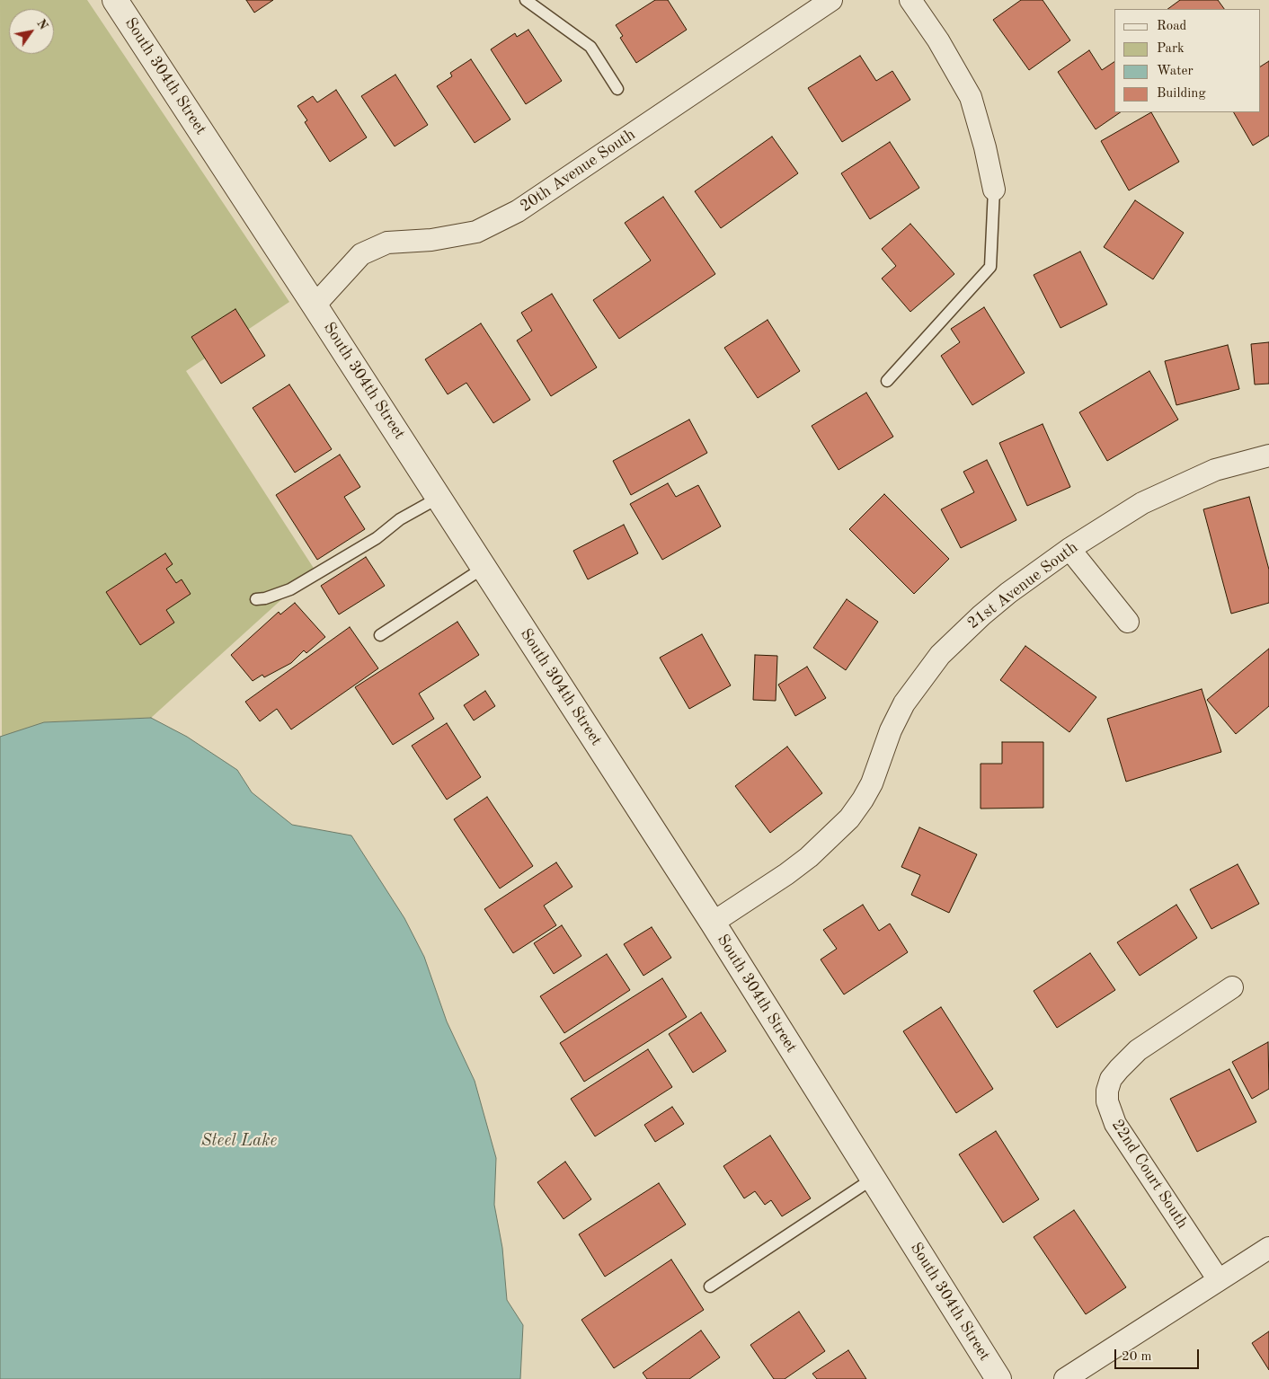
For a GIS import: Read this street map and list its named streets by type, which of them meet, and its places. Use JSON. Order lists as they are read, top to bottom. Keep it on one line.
{"streets":{"street":["South 304th Street","20th Avenue South","21st Avenue South","22nd Court South"]},"crossings":[["South 304th Street","20th Avenue South"],["South 304th Street","21st Avenue South"]],"water":["Steel Lake"],"legend":["Road","Park","Water","Building"],"scale_bar":"20 m","north":"top right"}
